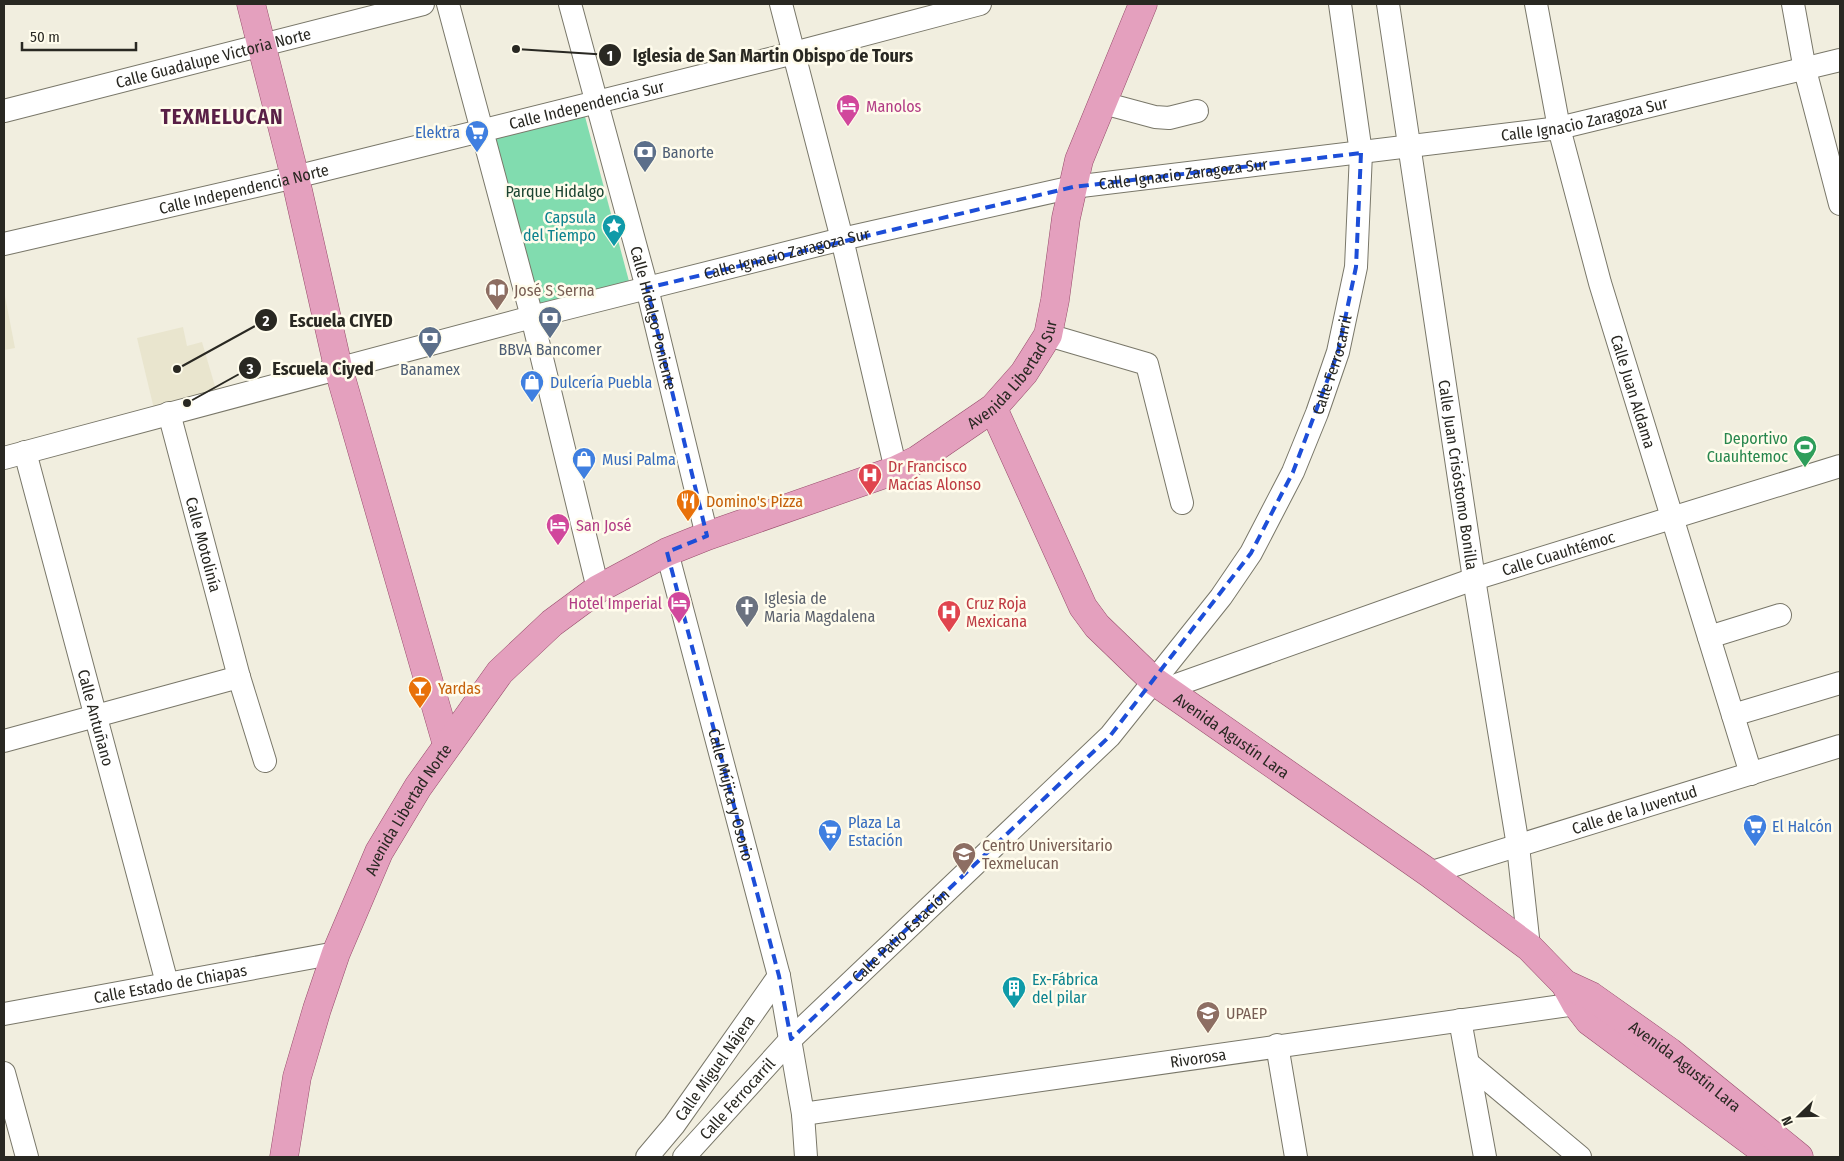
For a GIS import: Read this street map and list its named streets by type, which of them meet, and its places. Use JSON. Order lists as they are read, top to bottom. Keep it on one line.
{"streets":{"main road":["Avenida Libertad Sur","Avenida Agustín Lara","Avenida Libertad Norte"],"street":["Calle Guadalupe Victoria Norte","Calle Independencia Sur","Calle Ignacio Zaragoza Sur","Calle Independencia Norte","Calle Hidalgo Poniente","Calle Ferrocarril","Calle Juan Aldama","Calle Juan Crisóstomo Bonilla","Calle Motolinía","Calle Cuauhtémoc","Calle Antuñano","Calle Mújica y Osorio","Calle de la Juventud","Calle Patio Estación","Calle Estado de Chiapas","Rivorosa","Calle Miguel Nájera"]},"crossings":[["Calle Independencia Sur","Calle Independencia Norte"],["Calle Independencia Sur","Calle Hidalgo Poniente"],["Calle Ignacio Zaragoza Sur","Calle Hidalgo Poniente"],["Calle Ignacio Zaragoza Sur","Calle Ferrocarril"],["Calle Ignacio Zaragoza Sur","Avenida Libertad Sur"],["Calle Ignacio Zaragoza Sur","Calle Juan Aldama"],["Calle Ignacio Zaragoza Sur","Calle Juan Crisóstomo Bonilla"],["Calle Ignacio Zaragoza Sur","Calle Motolinía"],["Calle Ignacio Zaragoza Sur","Calle Antuñano"],["Calle Hidalgo Poniente","Avenida Libertad Sur"],["Calle Ferrocarril","Calle Cuauhtémoc"],["Calle Ferrocarril","Avenida Agustín Lara"],["Calle Ferrocarril","Calle Mújica y Osorio"],["Calle Ferrocarril","Calle Patio Estación"],["Avenida Libertad Sur","Avenida Agustín Lara"],["Avenida Libertad Sur","Calle Mújica y Osorio"],["Avenida Libertad Sur","Avenida Libertad Norte"],["Calle Juan Aldama","Calle Cuauhtémoc"],["Calle Juan Aldama","Calle de la Juventud"],["Calle Juan Crisóstomo Bonilla","Calle Cuauhtémoc"],["Calle Juan Crisóstomo Bonilla","Avenida Agustín Lara"],["Calle Juan Crisóstomo Bonilla","Calle de la Juventud"],["Calle Cuauhtémoc","Avenida Agustín Lara"],["Calle Cuauhtémoc","Calle Patio Estación"],["Calle Antuñano","Calle Estado de Chiapas"],["Avenida Agustín Lara","Calle de la Juventud"],["Avenida Agustín Lara","Calle Patio Estación"],["Avenida Agustín Lara","Rivorosa"],["Calle Mújica y Osorio","Avenida Libertad Norte"],["Calle Mújica y Osorio","Calle Patio Estación"],["Calle Mújica y Osorio","Rivorosa"],["Calle Mújica y Osorio","Calle Miguel Nájera"],["Avenida Libertad Norte","Calle Estado de Chiapas"]],"districts":["TEXMELUCAN"],"parks":["Parque Hidalgo"],"places":{"other":["Iglesia de San Martin Obispo de Tours","Escuela CIYED","Escuela Ciyed"],"hotel":["Manolos","San José","Hotel Imperial"],"supermarket":["Elektra","El Halcón","Plaza La Estación"],"bank":["Banorte","BBVA Bancomer","Banamex"],"place":["Capsula del Tiempo"],"library":["José S Serna"],"shop":["Dulcería Puebla","Musi Palma"],"sports":["Deportivo Cuauhtemoc"],"hospital":["Dr Francisco Macías Alonso","Cruz Roja Mexicana"],"restaurant":["Domino's Pizza"],"church":["Iglesia de Maria Magdalena"],"bar":["Yardas"],"school or university":["Centro Universitario Texmelucan","UPAEP"],"building":["Ex-Fábrica del pilar"]},"scale_bar":"50 m","north":"bottom left"}
